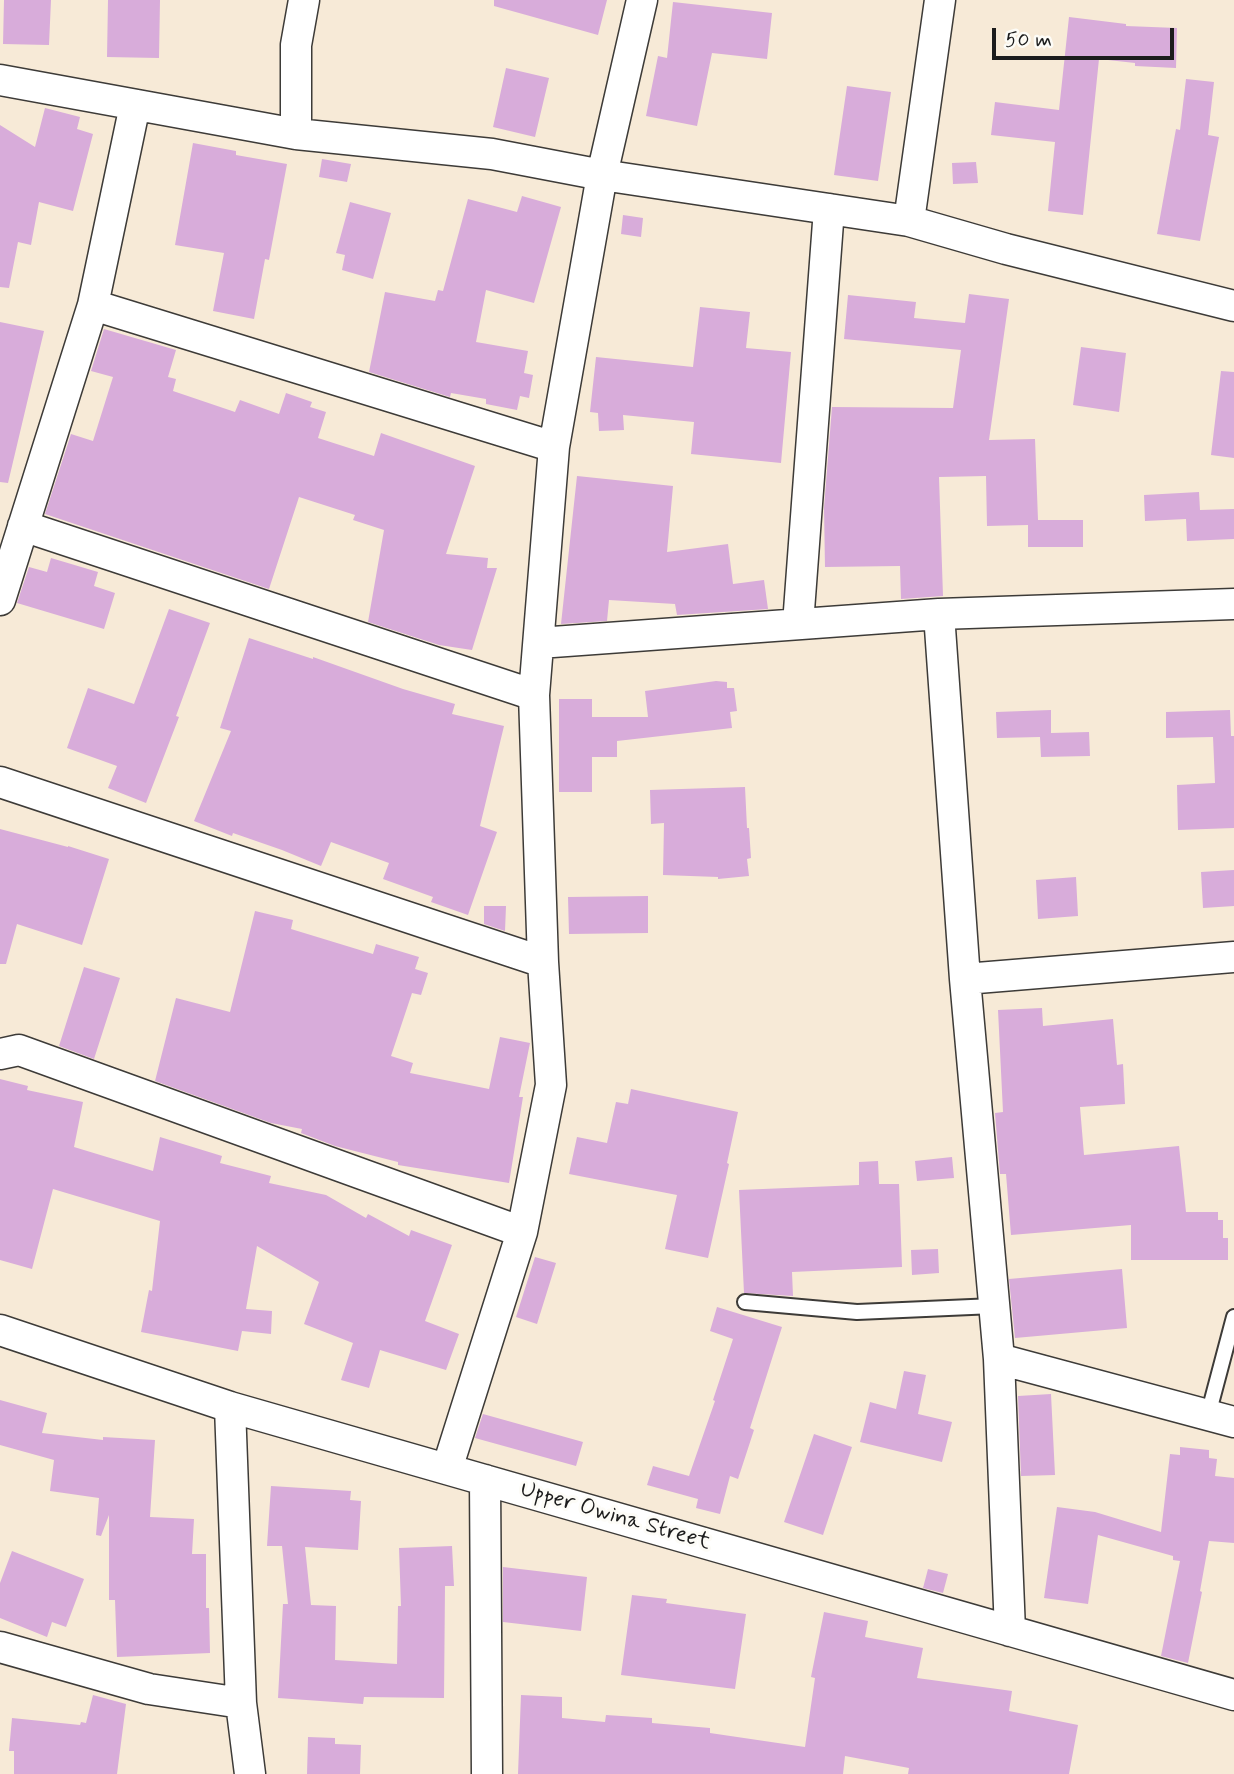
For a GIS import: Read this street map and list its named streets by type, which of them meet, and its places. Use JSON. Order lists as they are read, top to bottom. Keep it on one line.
{"streets":{"street":["Upper Owina Street"]},"scale_bar":"50 m"}
